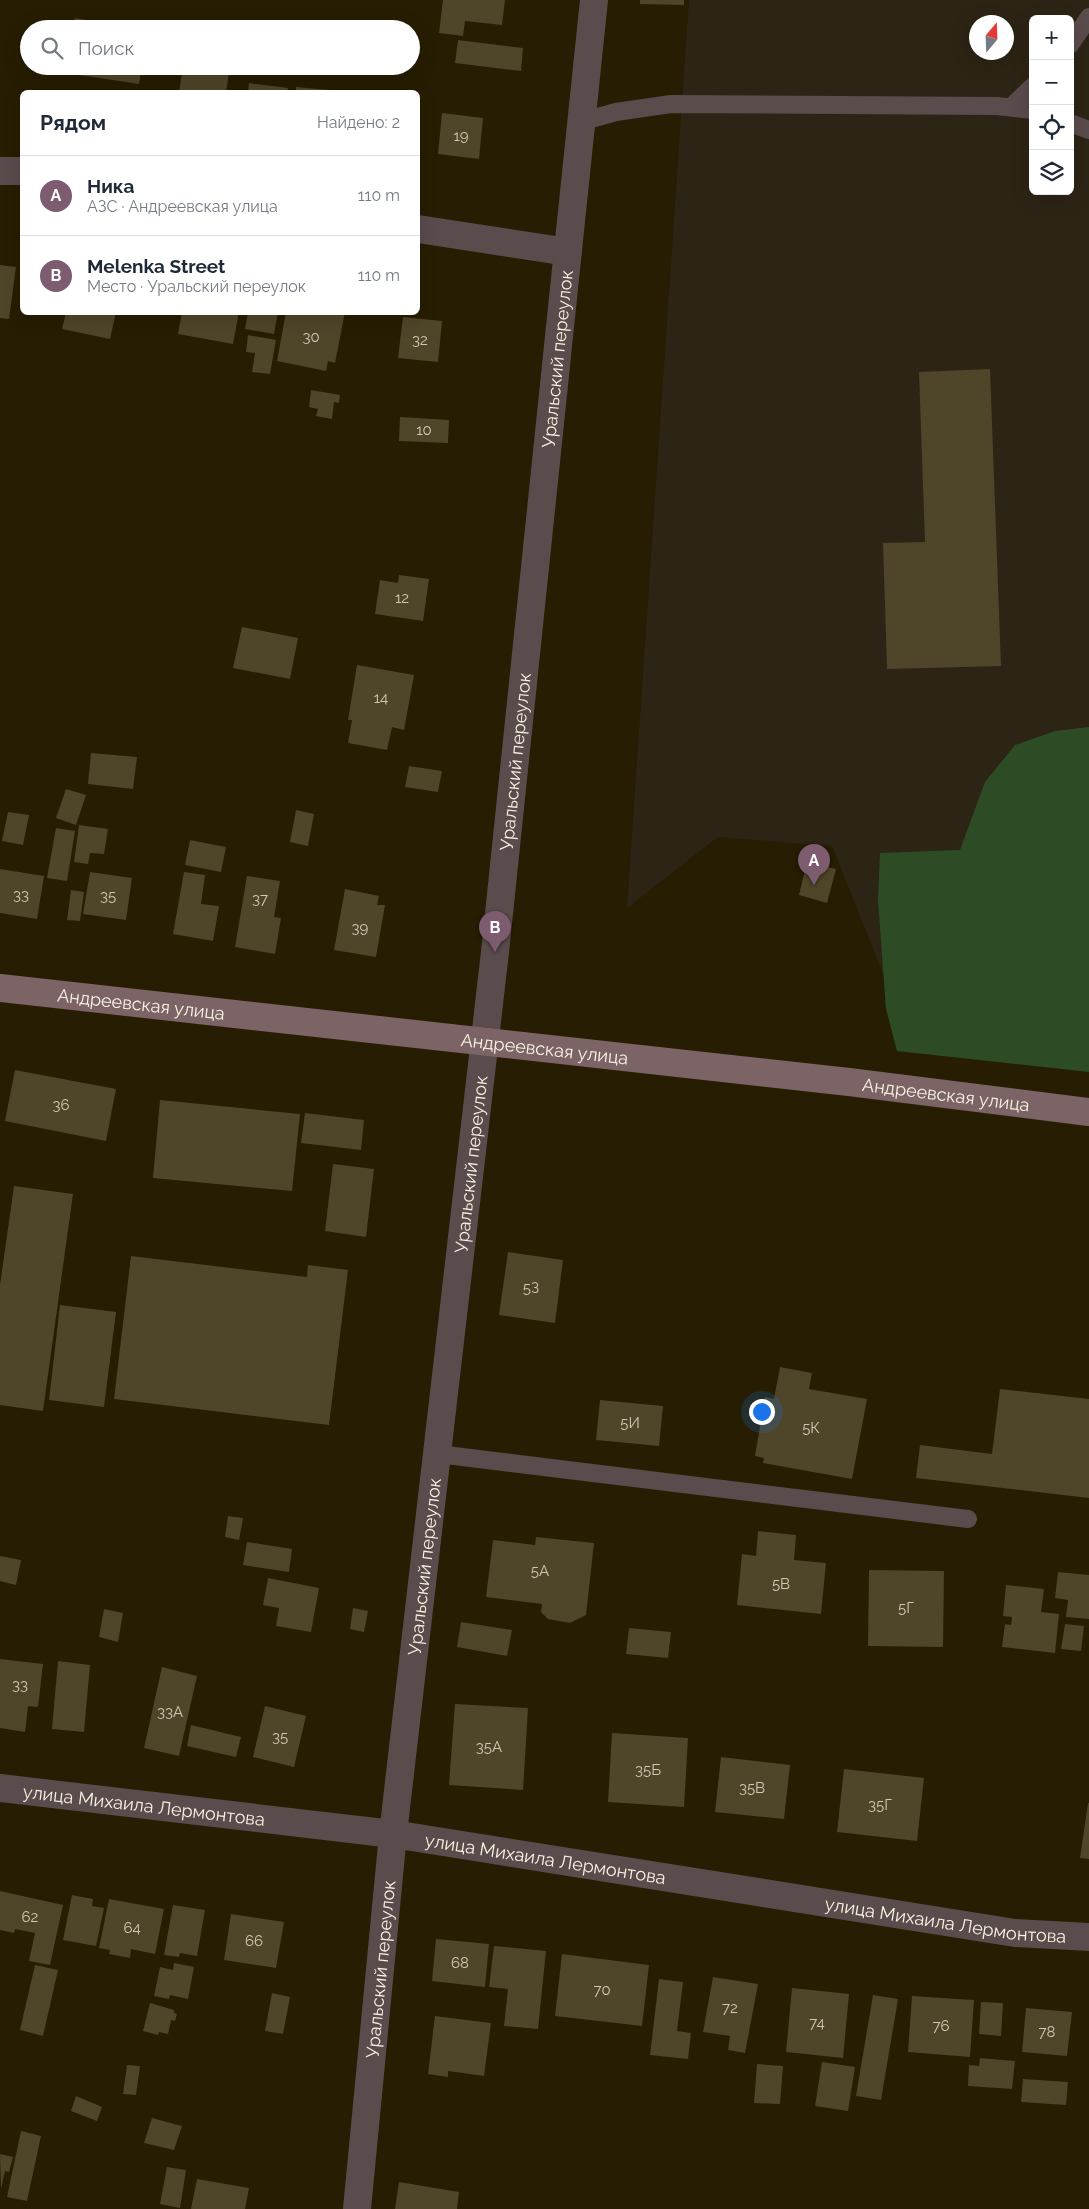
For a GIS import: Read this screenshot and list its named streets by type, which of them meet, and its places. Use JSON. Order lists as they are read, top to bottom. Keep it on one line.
{"streets":{"street":["Уральский переулок","Андреевская улица","улица Михаила Лермонтова"]},"crossings":[["Уральский переулок","Андреевская улица"],["Уральский переулок","улица Михаила Лермонтова"]],"house_numbers":["19","30","32","10","12","14","33","35","37","39","36","5З","5И","5К","5А","5В","5Г","33","33А","35","35А","35Б","35В","35Г","62","64","66","68","70","72","74","76","78"],"north":"top","page":{"map_buttons":["+","−"],"search":"Поиск","heading":["Рядом","Найдено: 2"],"list":[{"mark":"A","name":"Ника","note":"АЗС · Андреевская улица","value":"110 m"},{"mark":"B","name":"Melenka Street","note":"Место · Уральский переулок","value":"110 m"}],"pins":["A","B"]}}
